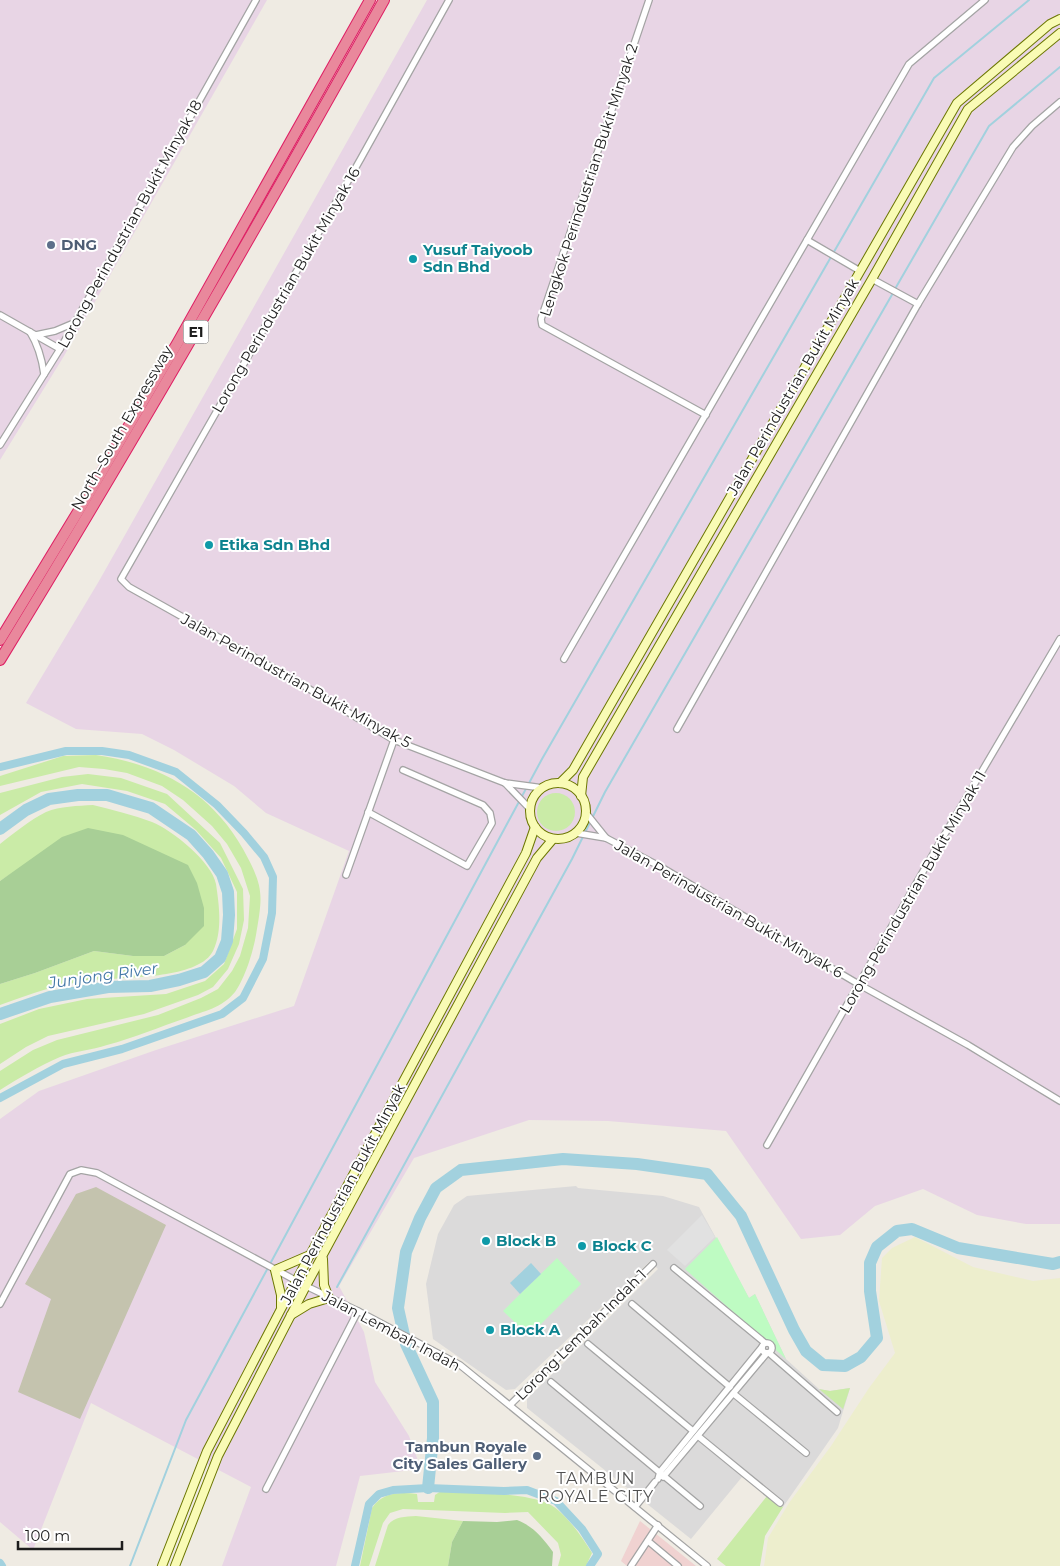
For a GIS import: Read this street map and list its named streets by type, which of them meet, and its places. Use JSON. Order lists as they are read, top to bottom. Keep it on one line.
{"streets":{"highway":["E1","North–South Expressway"],"main road":["Jalan Perindustrian Bukit Minyak"],"street":["Lengkok Perindustrian Bukit Minyak 2","Lorong Perindustrian Bukit Minyak 18","Lorong Perindustrian Bukit Minyak 16","Jalan Perindustrian Bukit Minyak 5","Lorong Perindustrian Bukit Minyak 11","Jalan Perindustrian Bukit Minyak 6","Jalan Lembah Indah","Lorong Lembah Indah 1"]},"crossings":[["Lorong Perindustrian Bukit Minyak 16","Jalan Perindustrian Bukit Minyak 5"],["Jalan Perindustrian Bukit Minyak","Jalan Lembah Indah"],["Lorong Perindustrian Bukit Minyak 11","Jalan Perindustrian Bukit Minyak 6"],["Jalan Lembah Indah","Lorong Lembah Indah 1"]],"districts":["TAMBUN ROYALE CITY"],"water":["Junjong River"],"places":["DNG","Yusuf Taiyoob Sdn Bhd","Etika Sdn Bhd","Block B","Block C","Block A","Tambun Royale City Sales Gallery"],"scale_bar":"100 m"}
